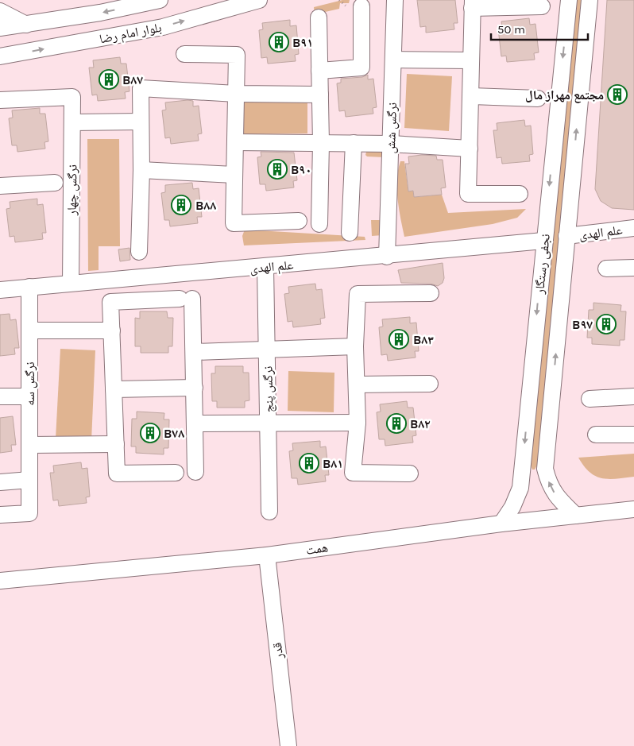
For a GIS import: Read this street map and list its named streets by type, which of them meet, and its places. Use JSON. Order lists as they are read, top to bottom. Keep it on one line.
{"streets":{"street":["بلوار امام رضا","نرگس شش","نرگس چهار","علم الهدی","نجفی رستگار","نرگس سه","نرگس پنج","همت","قدر"]},"crossings":[["نرگس شش","علم الهدی"],["نرگس چهار","علم الهدی"],["علم الهدی","نجفی رستگار"],["علم الهدی","نرگس سه"],["علم الهدی","نرگس پنج"],["نجفی رستگار","همت"],["همت","قدر"]],"places":{"building":["B۹۱","B۸۷","مجتمع مهراز مال","B۹۰","B۸۸","B۹۷","B۸۳","B۸۲","B۷۸","B۸۱"]},"scale_bar":"50 m"}
